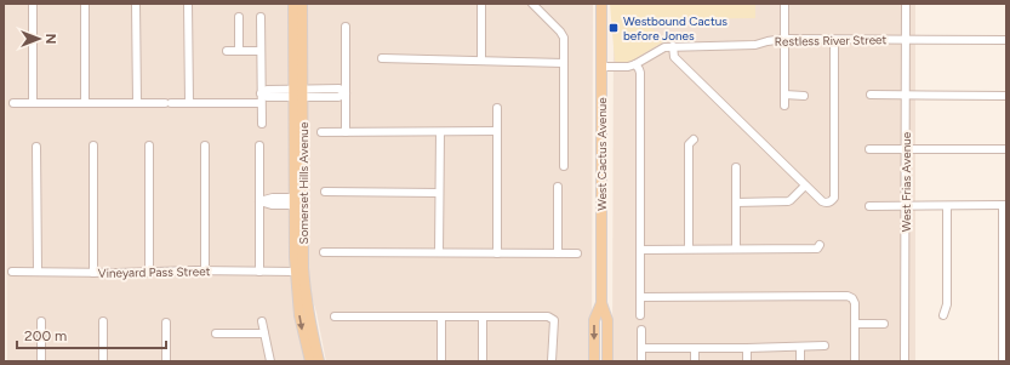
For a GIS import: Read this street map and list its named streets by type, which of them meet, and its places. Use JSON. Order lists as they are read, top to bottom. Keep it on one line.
{"streets":{"main road":["West Cactus Avenue","Somerset Hills Avenue"],"street":["Restless River Street","West Frias Avenue","Vineyard Pass Street"]},"crossings":[["Restless River Street","West Cactus Avenue"],["Restless River Street","West Frias Avenue"],["Somerset Hills Avenue","Vineyard Pass Street"]],"places":{"transit":["Westbound Cactus before Jones"]},"scale_bar":"200 m","north":"right"}
